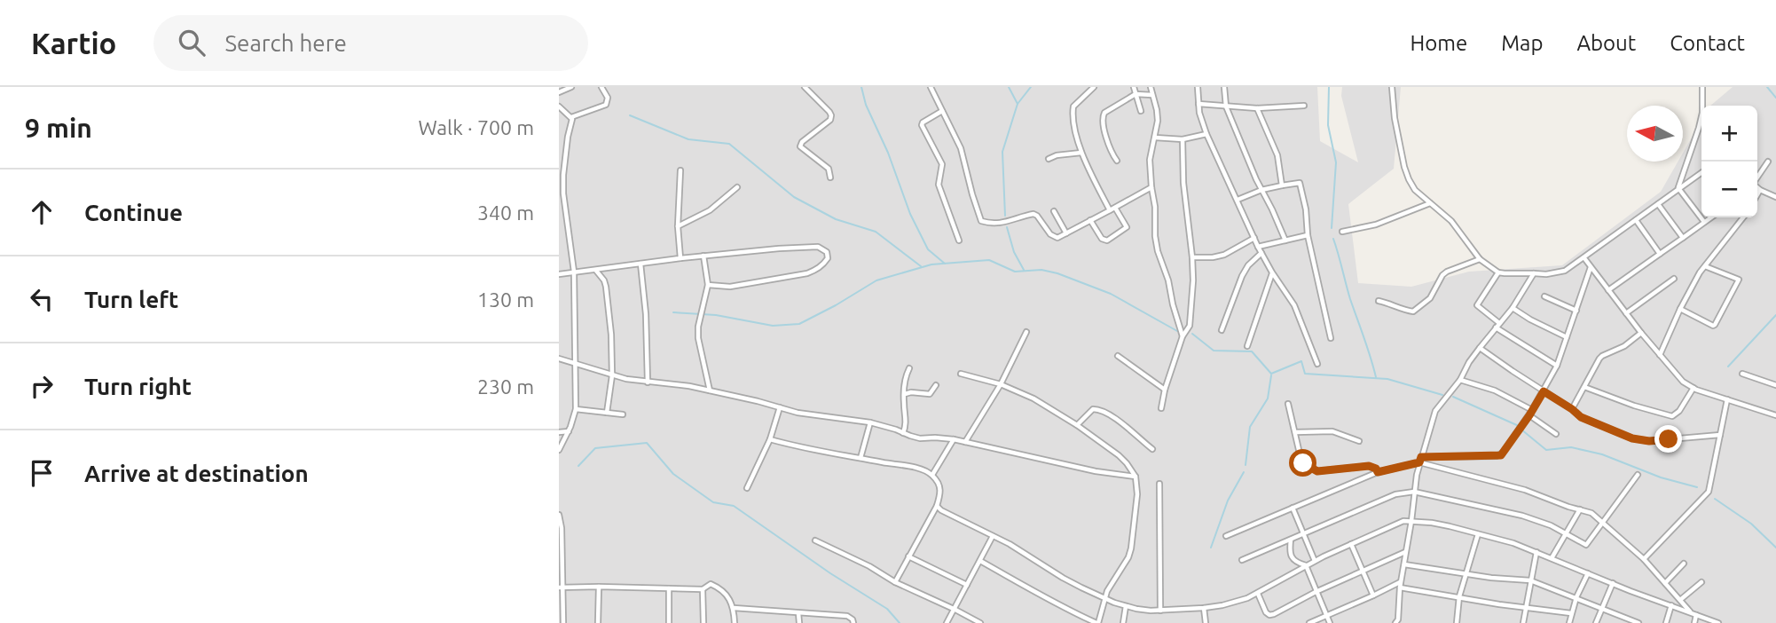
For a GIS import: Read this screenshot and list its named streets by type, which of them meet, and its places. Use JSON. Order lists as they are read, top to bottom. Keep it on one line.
{"north":"left","page":{"header":"Kartio","search":"Search here","nav":["Home","Map","About","Contact"],"heading":["9 min","Walk · 700 m"],"map_buttons":["+","−"],"list":[["Continue","340 m"],["Turn left","130 m"],["Turn right","230 m"],"Arrive at destination"]}}
